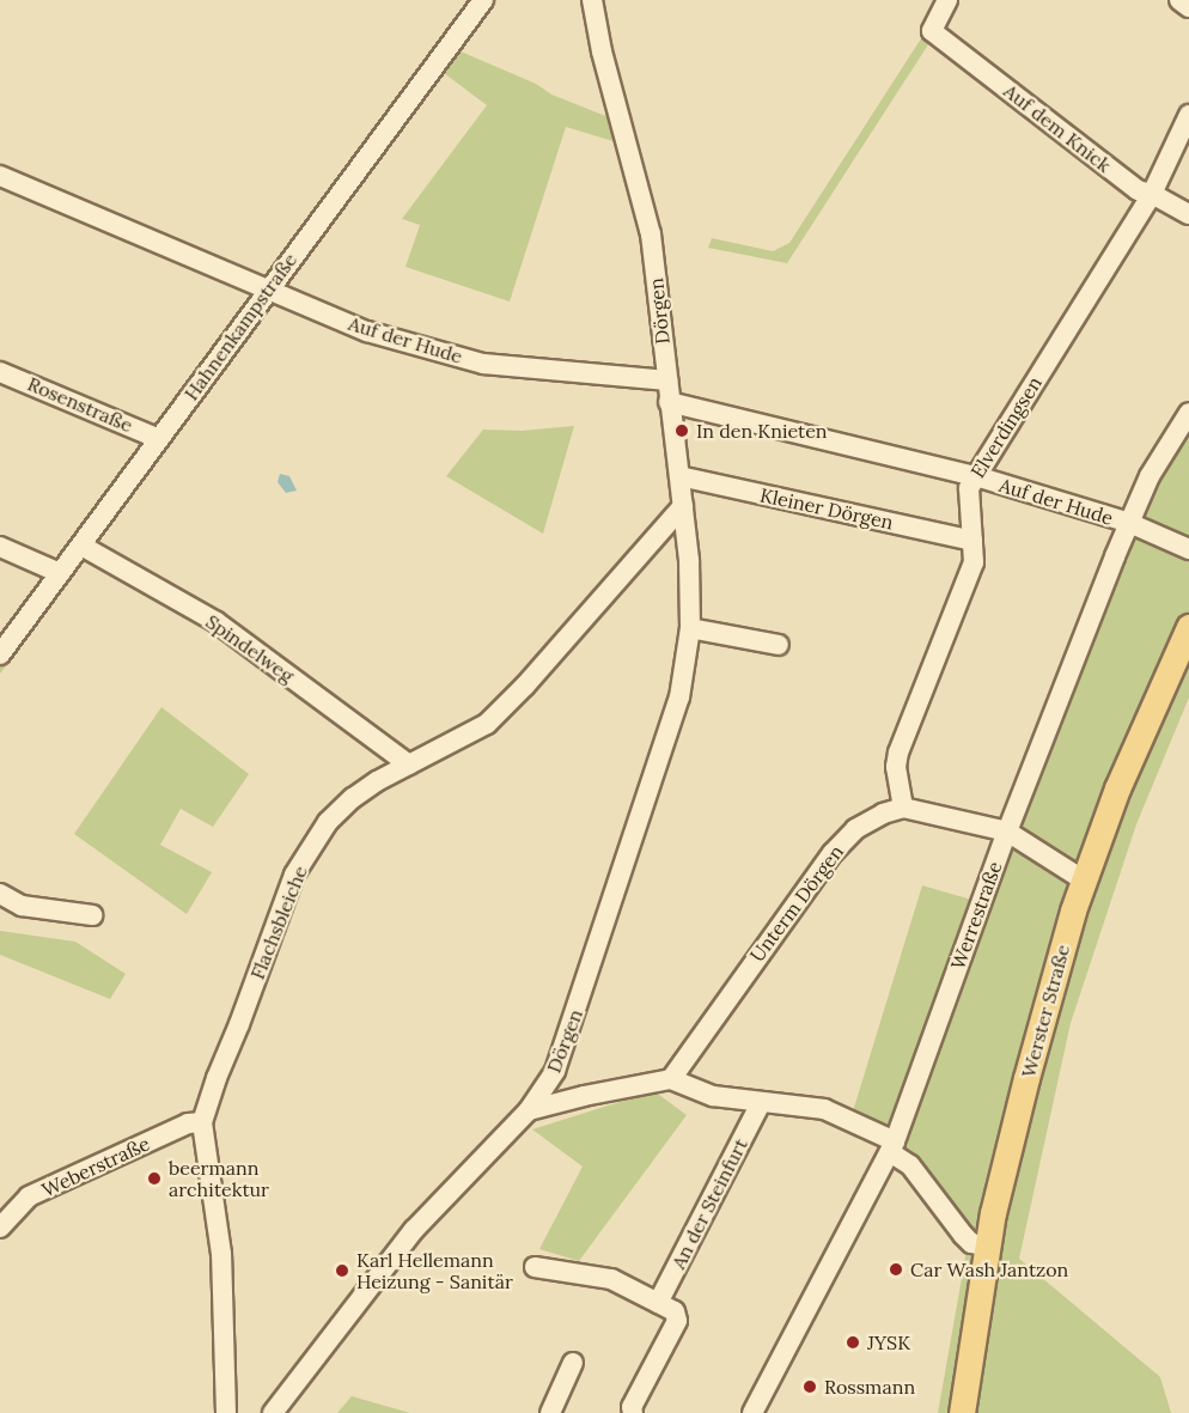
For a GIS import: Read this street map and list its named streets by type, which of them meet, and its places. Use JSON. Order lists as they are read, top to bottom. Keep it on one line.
{"streets":{"main road":["Werster Straße"],"street":["Auf dem Knick","Dörgen","Hahnenkampstraße","Auf der Hude","Rosenstraße","Elverdingsen","Kleiner Dörgen","Spindelweg","Unterm Dörgen","Werrestraße","Flachsbleiche","Weberstraße","An der Steinfurt"]},"crossings":[["Auf dem Knick","Elverdingsen"],["Dörgen","Auf der Hude"],["Dörgen","Kleiner Dörgen"],["Dörgen","Flachsbleiche"],["Hahnenkampstraße","Auf der Hude"],["Hahnenkampstraße","Rosenstraße"],["Hahnenkampstraße","Spindelweg"],["Auf der Hude","Elverdingsen"],["Auf der Hude","Werrestraße"],["Elverdingsen","Kleiner Dörgen"],["Elverdingsen","Unterm Dörgen"],["Spindelweg","Flachsbleiche"],["Flachsbleiche","Weberstraße"]],"places":["In den Knieten","beermann architektur","Car Wash Jantzon","Karl Hellemann Heizung - Sanitär","JYSK","Rossmann"]}
